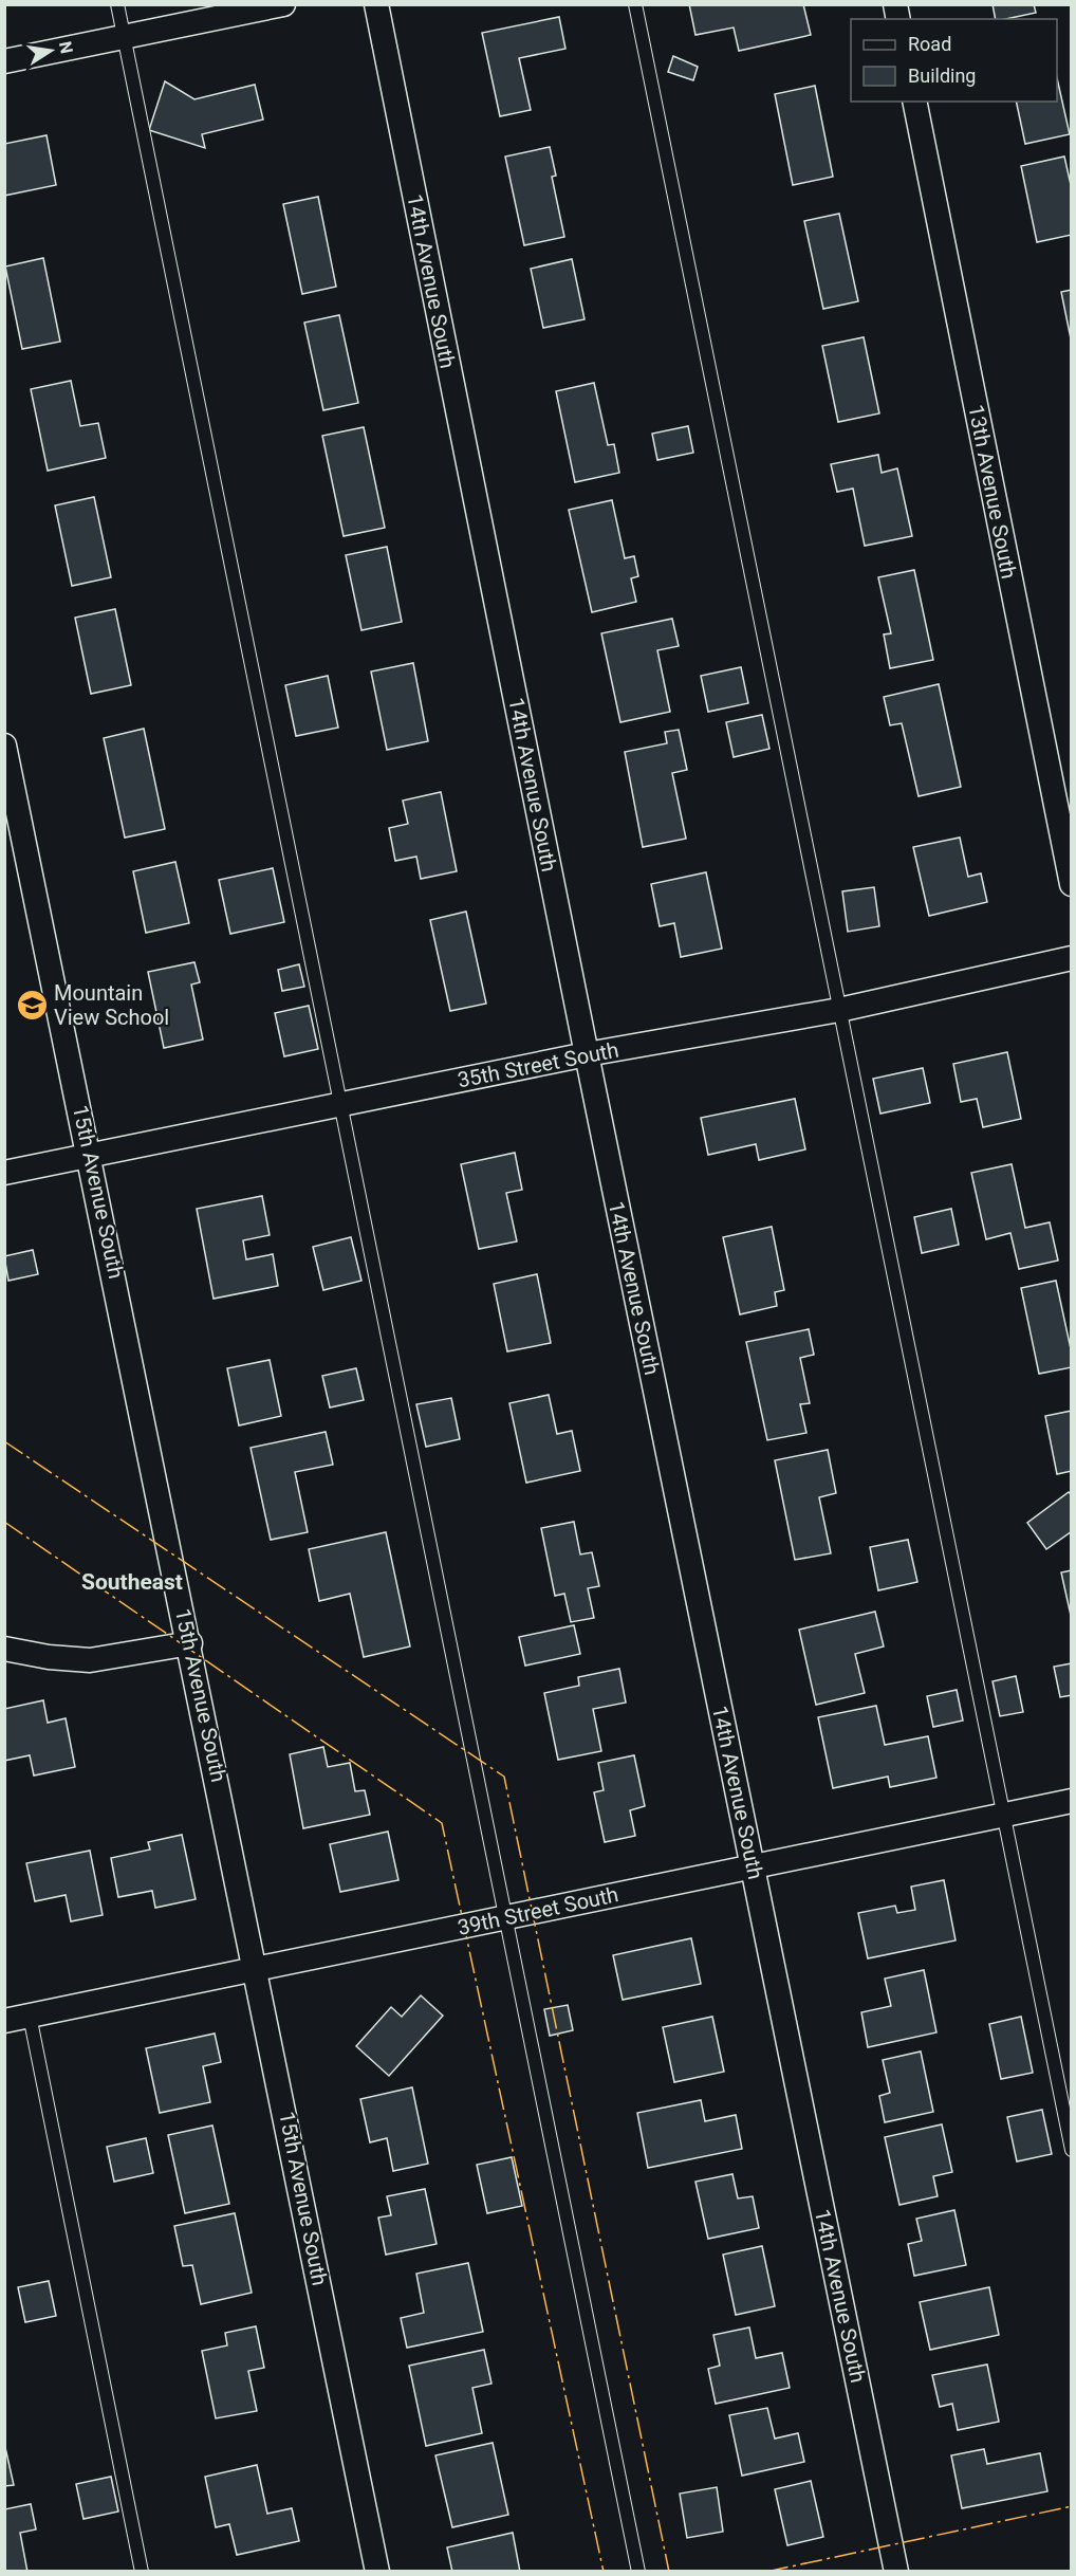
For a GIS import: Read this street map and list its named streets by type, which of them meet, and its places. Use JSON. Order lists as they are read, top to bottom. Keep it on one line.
{"streets":{"street":["14th Avenue South","13th Avenue South","35th Street South","15th Avenue South","39th Street South"]},"crossings":[["14th Avenue South","35th Street South"],["14th Avenue South","39th Street South"],["35th Street South","15th Avenue South"],["15th Avenue South","39th Street South"]],"districts":["Southeast"],"places":{"school or university":["Mountain View School"]},"legend":["Road","Building"],"north":"right"}
